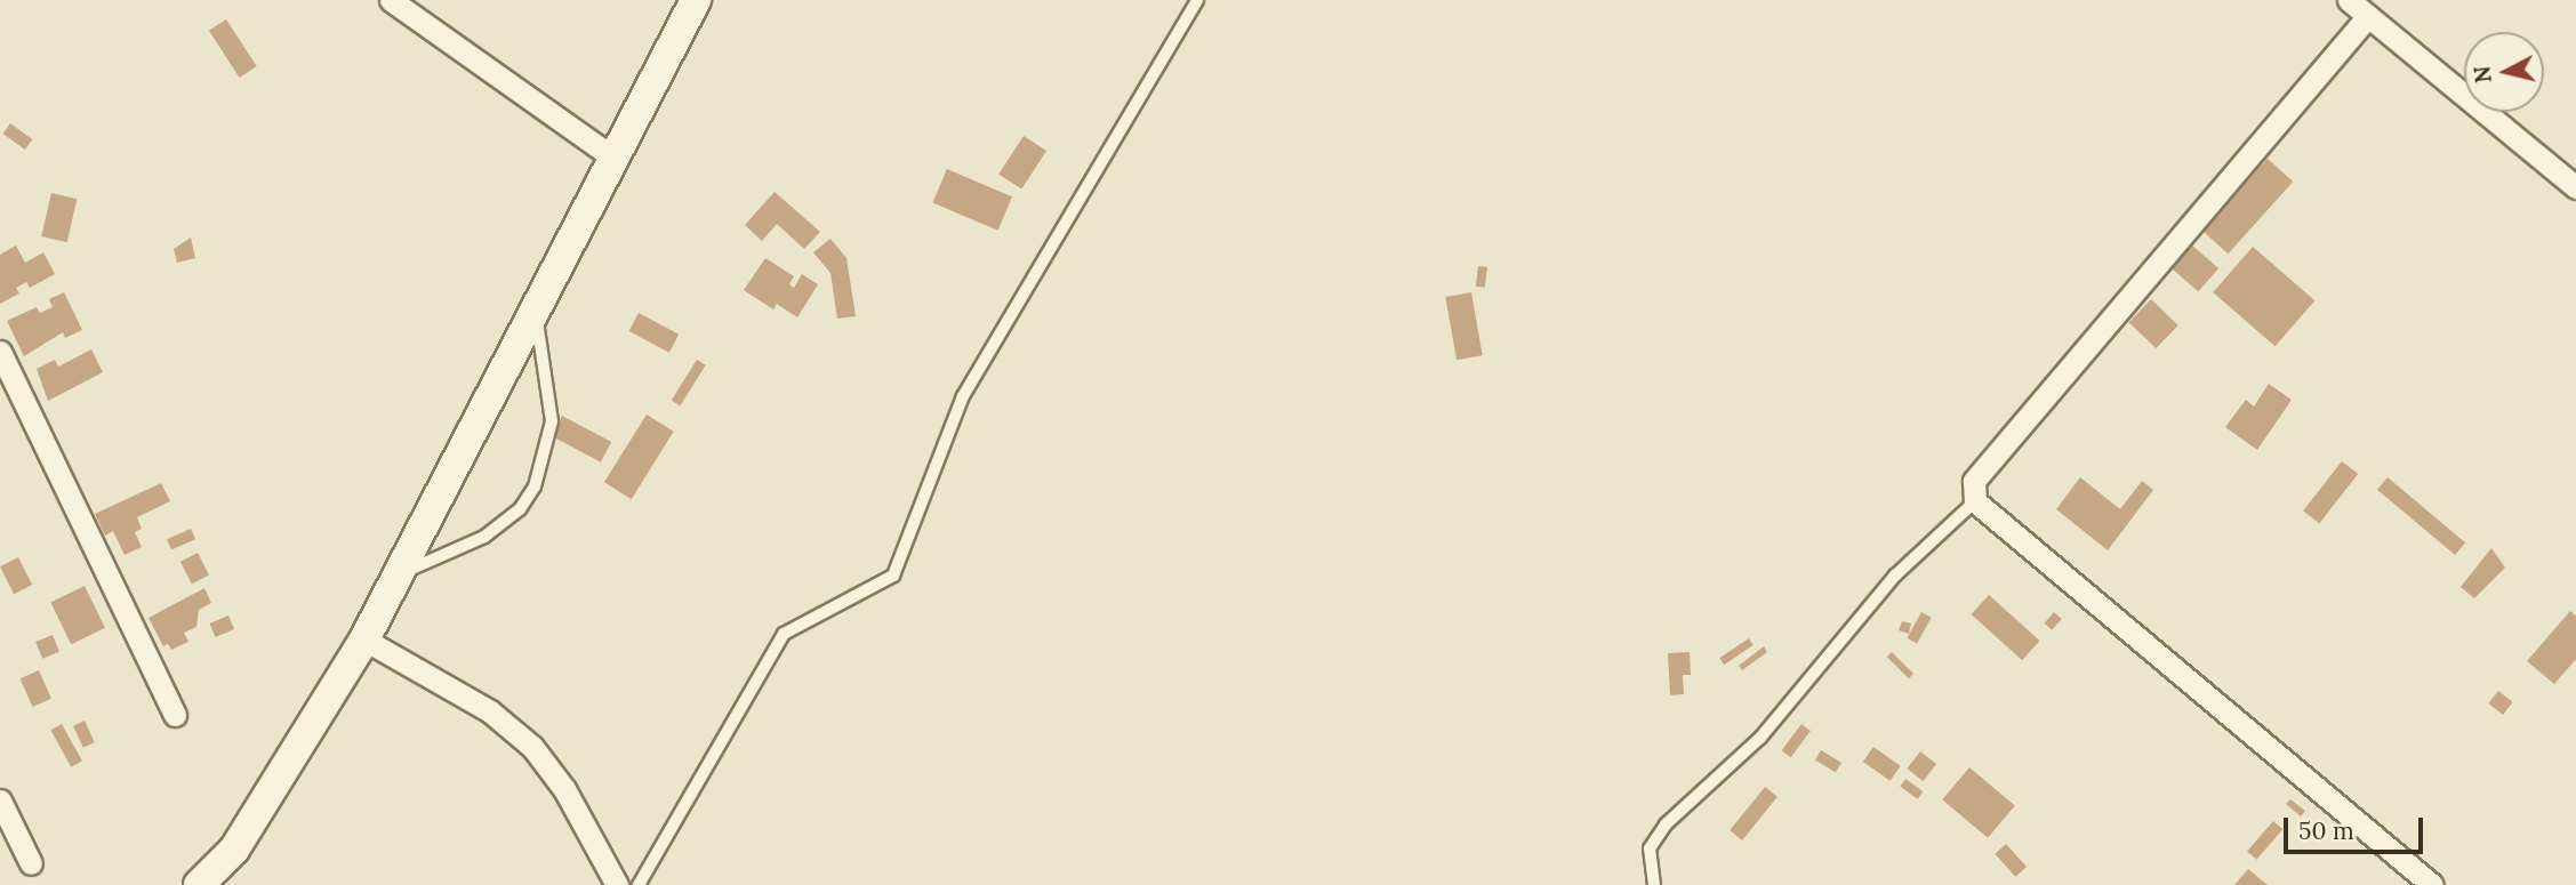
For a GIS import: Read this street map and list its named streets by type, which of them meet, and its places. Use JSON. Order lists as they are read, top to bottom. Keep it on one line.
{"scale_bar":"50 m","north":"left"}
